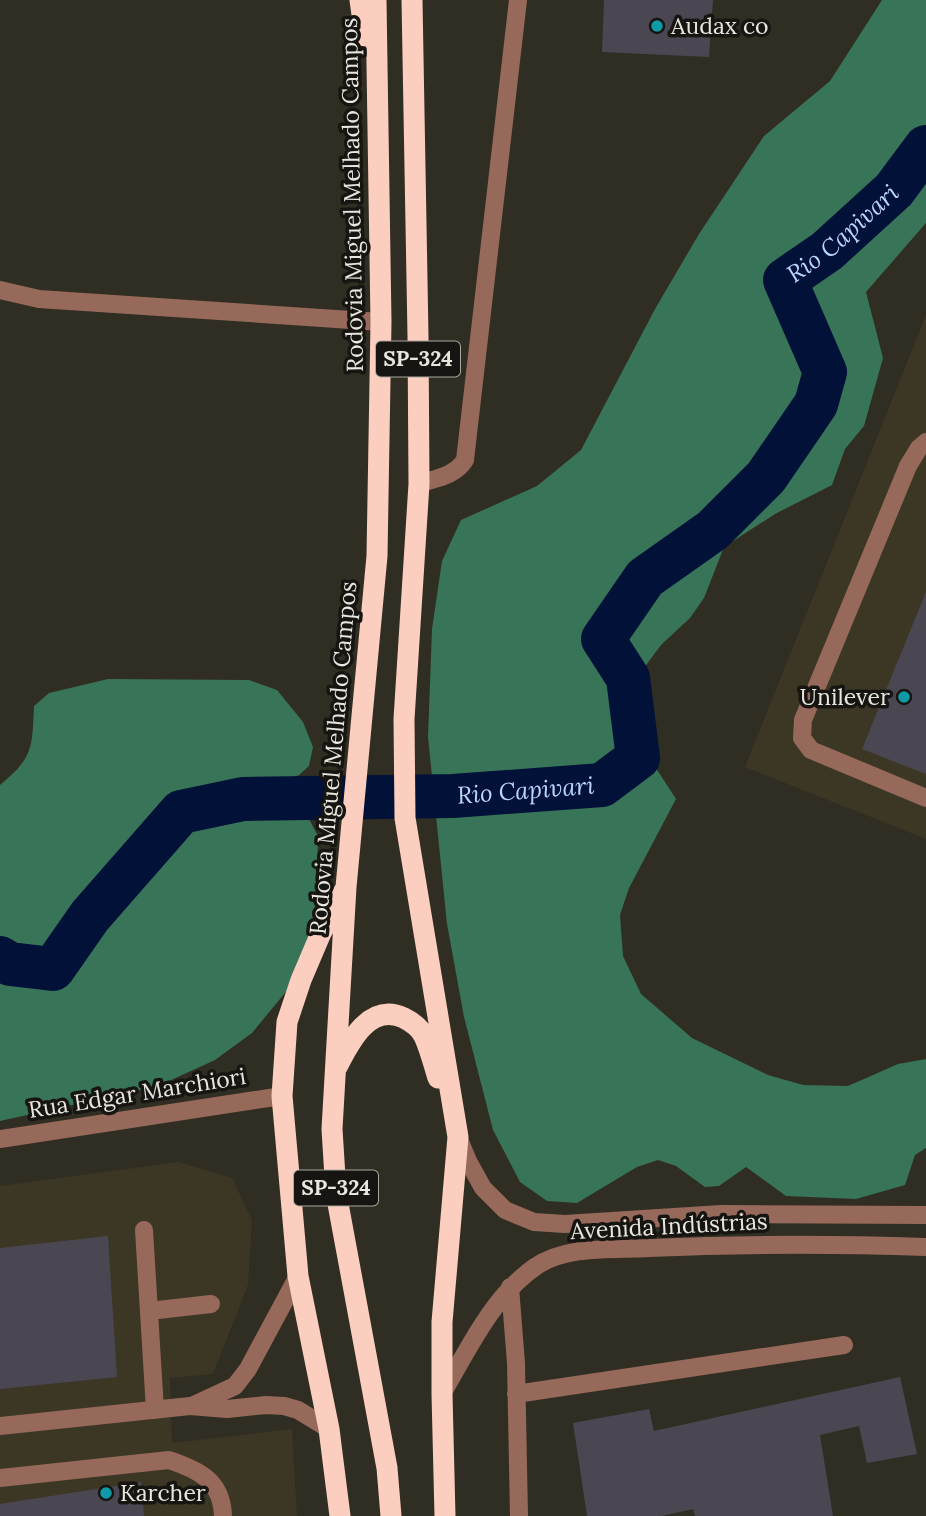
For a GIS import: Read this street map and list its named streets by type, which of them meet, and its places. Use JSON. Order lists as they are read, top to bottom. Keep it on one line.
{"streets":{"highway":["Rodovia Miguel Melhado Campos","SP-324"],"street":["Rua Edgar Marchiori","Avenida Indústrias"]},"crossings":[["SP-324","Avenida Indústrias"]],"water":["Rio Capivari"],"places":["Audax co","Unilever","Karcher"]}
